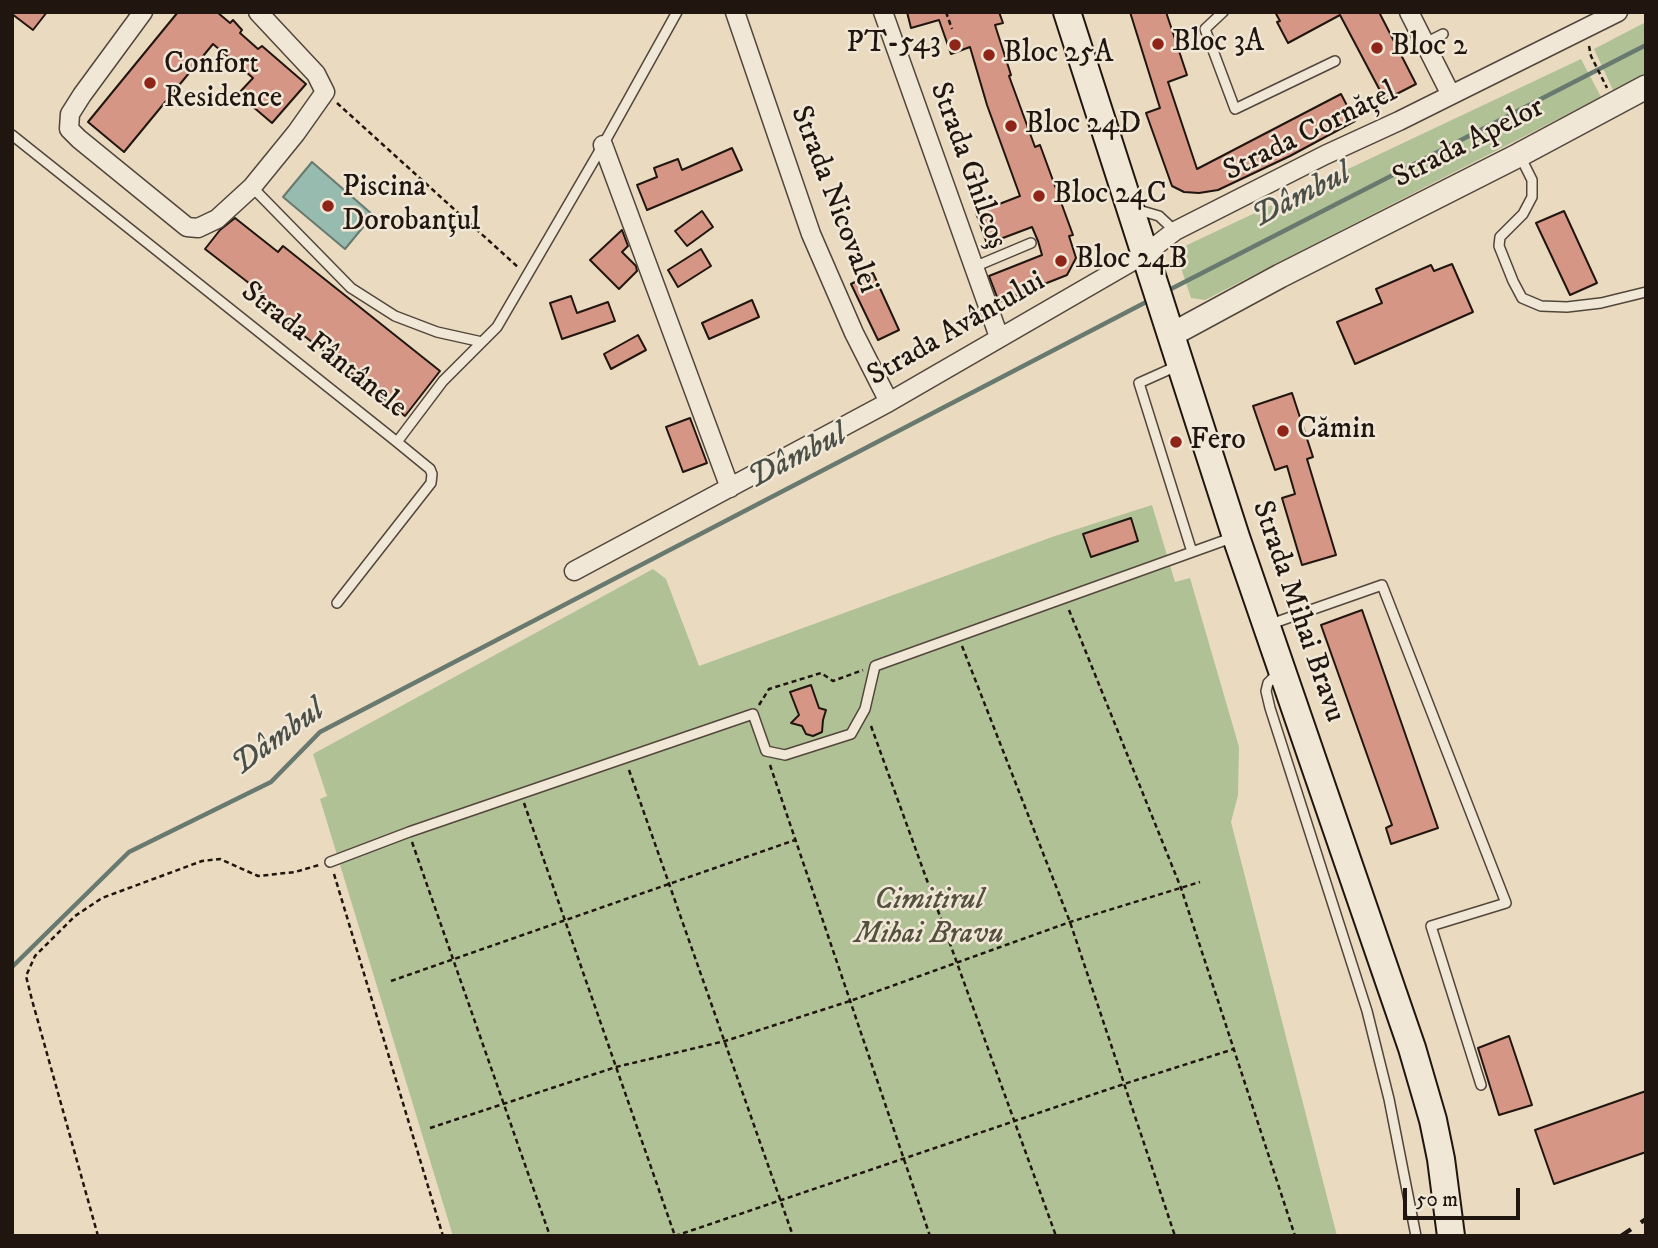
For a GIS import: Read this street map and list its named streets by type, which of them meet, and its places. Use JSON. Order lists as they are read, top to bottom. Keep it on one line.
{"streets":{"main road":["Strada Mihai Bravu"],"street":["Strada Cornățel","Strada Apelor","Strada Ghilcoș","Strada Nicovalei","Strada Avântului"],"lane":["Strada Fântânele"]},"crossings":[["Strada Cornățel","Strada Avântului"],["Strada Cornățel","Strada Mihai Bravu"],["Strada Apelor","Strada Mihai Bravu"],["Strada Ghilcoș","Strada Avântului"],["Strada Nicovalei","Strada Avântului"],["Strada Avântului","Strada Mihai Bravu"]],"water":["Dâmbul"],"parks":["Cimitirul Mihai Bravu"],"places":["Bloc 3A","PT-543","Bloc 2","Bloc 25A","Confort Residence","Bloc 24D","Bloc 24C","Piscina Dorobanțul","Bloc 24B","Cămin","Fero"],"scale_bar":"50 m"}
